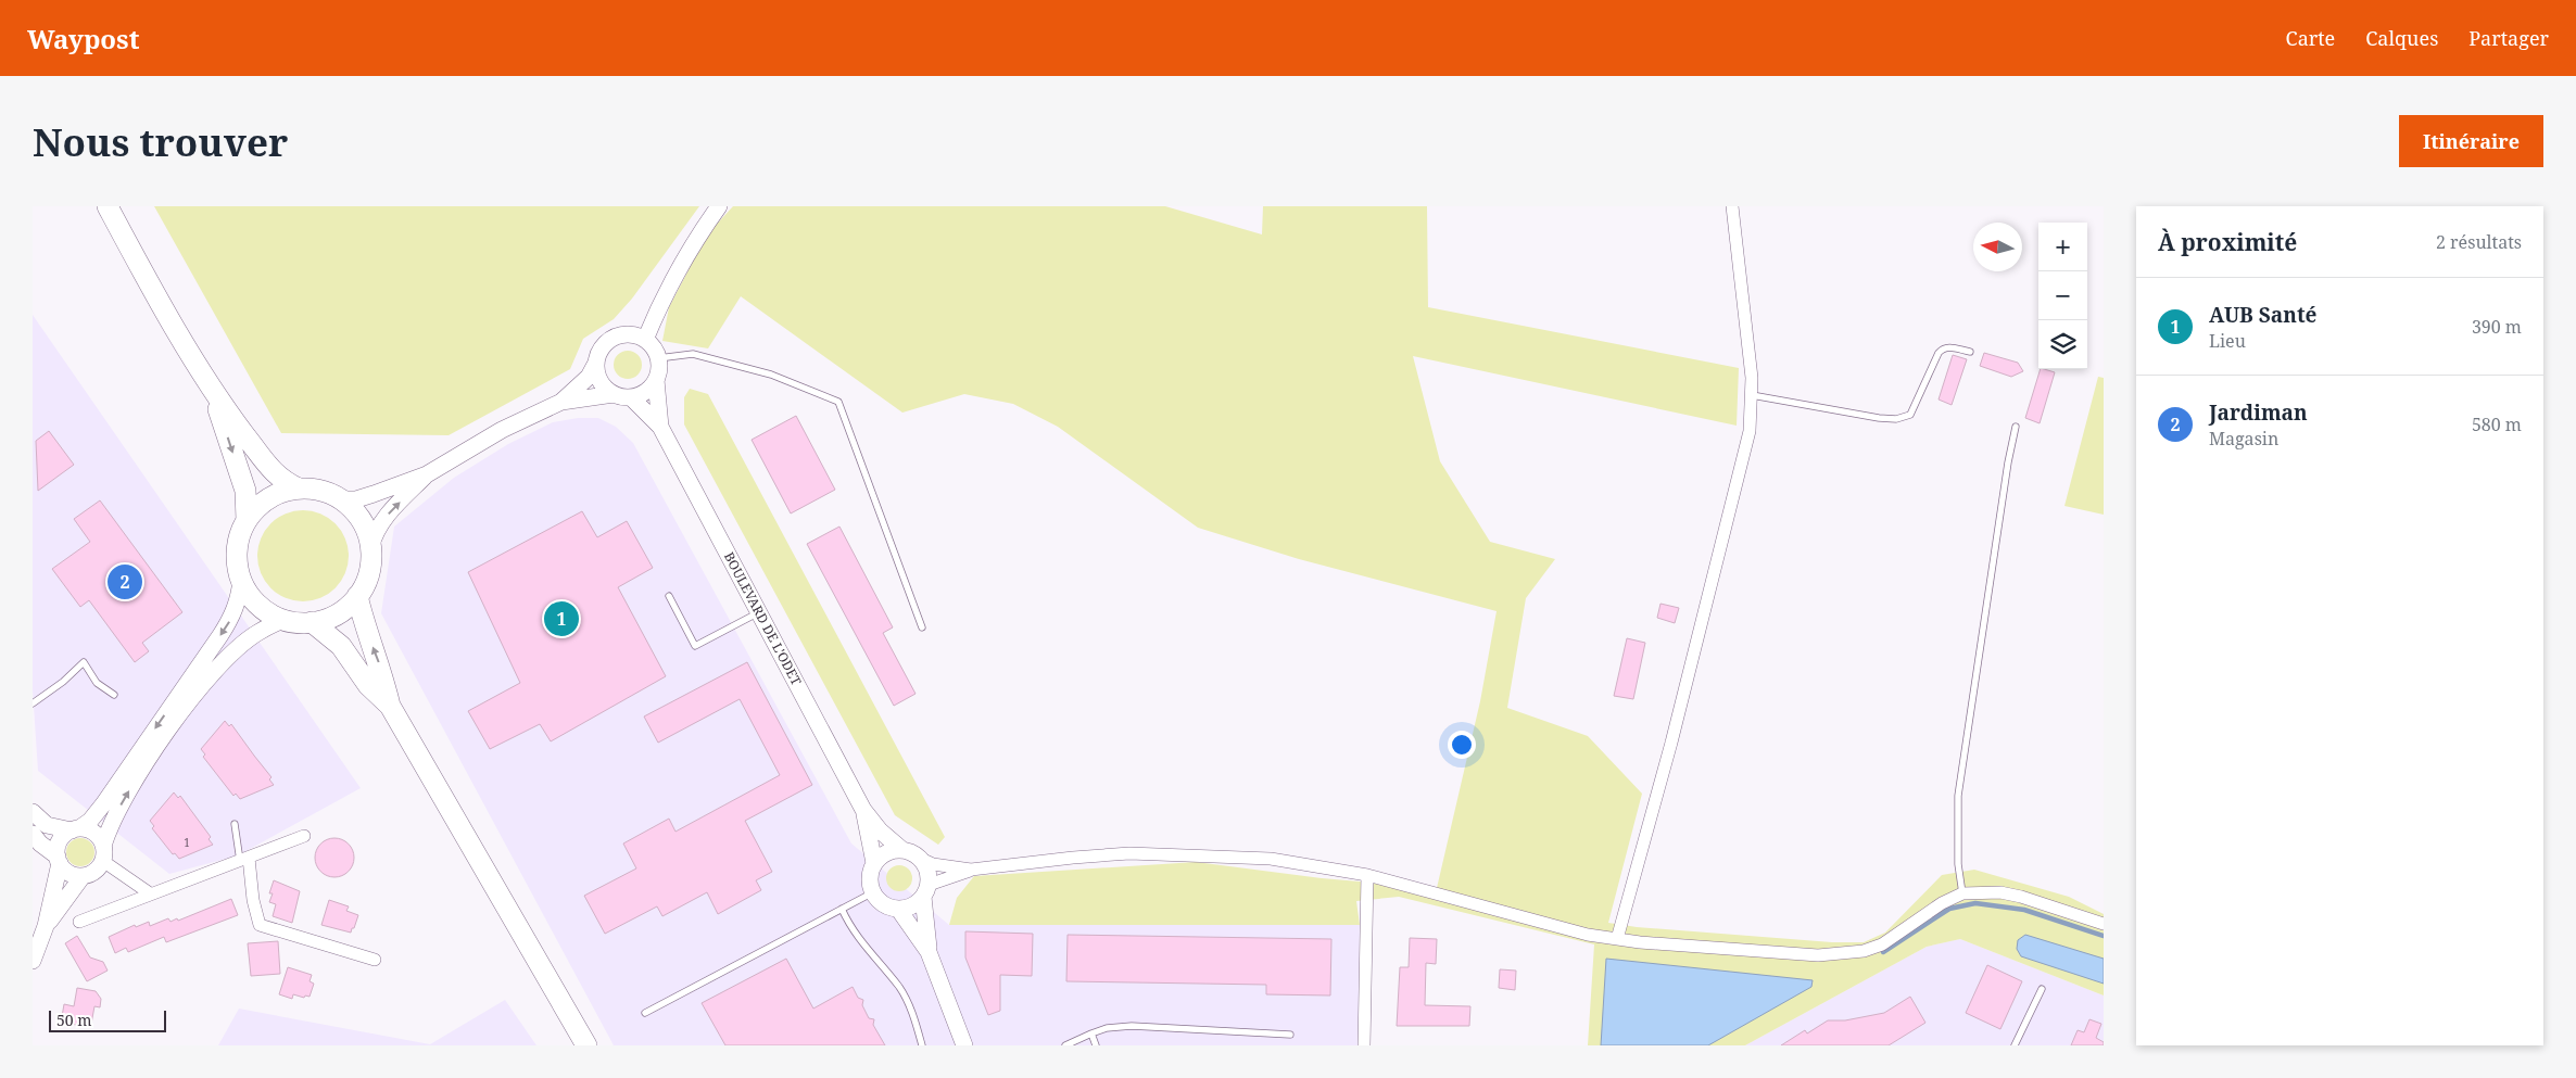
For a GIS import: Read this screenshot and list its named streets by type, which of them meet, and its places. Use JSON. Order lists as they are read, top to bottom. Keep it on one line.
{"streets":{"street":["BOULEVARD DE L'ODET"]},"house_numbers":["1"],"scale_bar":"50 m","north":"left","page":{"header":"Waypost","nav":["Carte","Calques","Partager"],"buttons":"Itinéraire","title":"Nous trouver","heading":["À proximité","2 résultats"],"map_buttons":["+","−"],"list":[{"mark":"1","name":"AUB Santé","note":"Lieu","value":"390 m"},{"mark":"2","name":"Jardiman","note":"Magasin","value":"580 m"}],"pins":["2","1"],"scale":"50 m"}}
